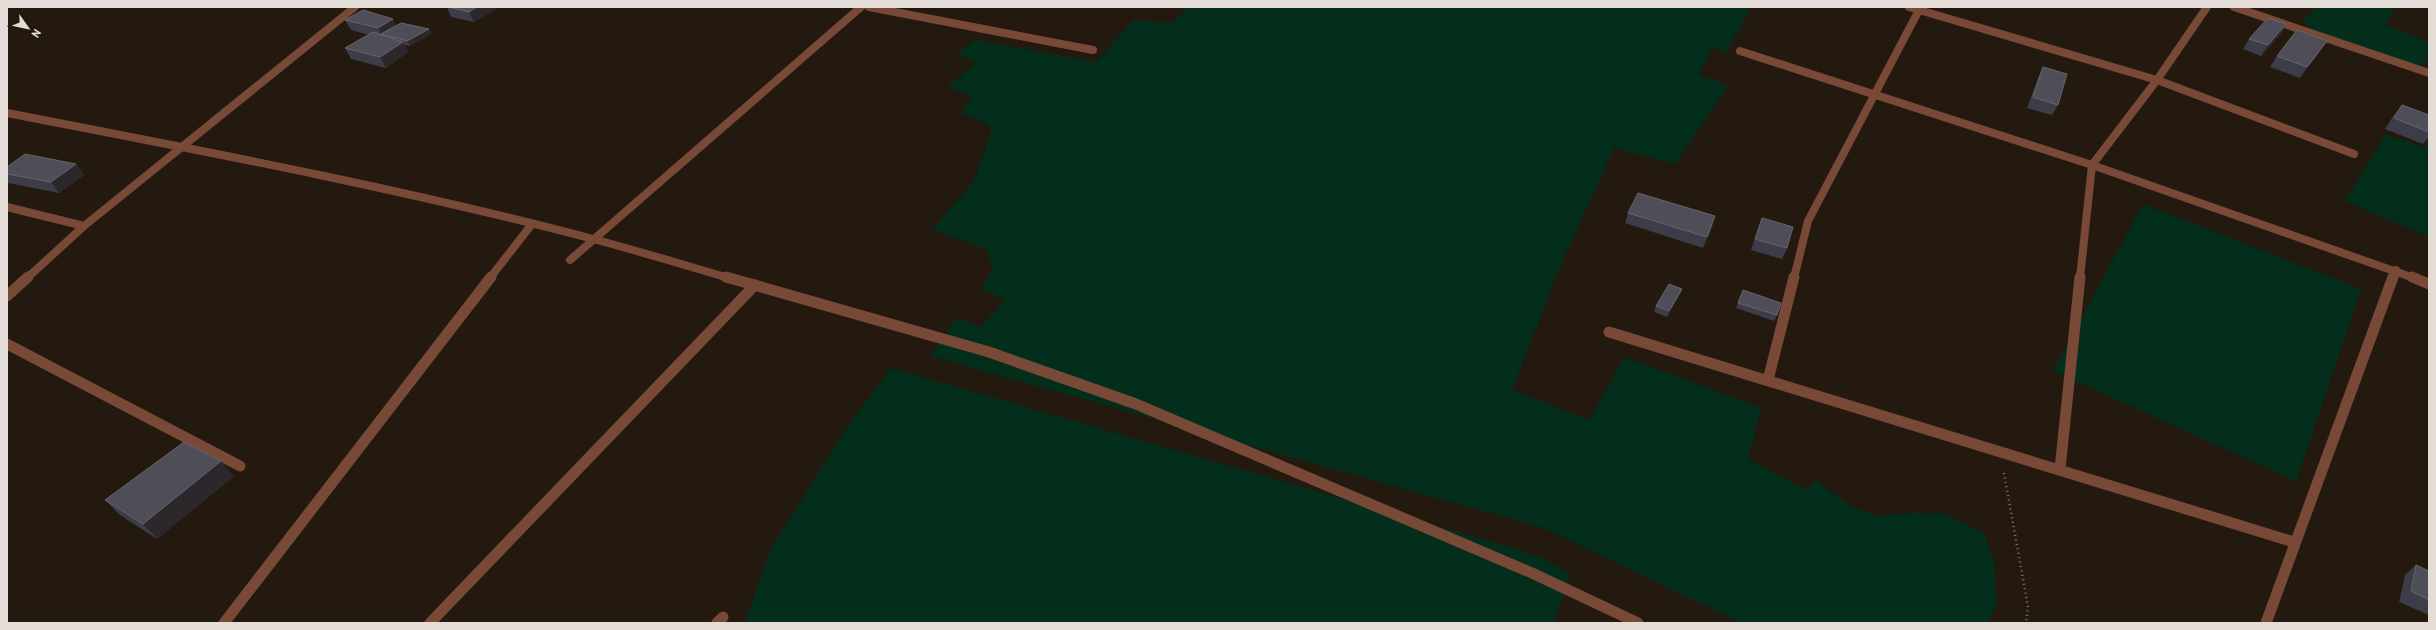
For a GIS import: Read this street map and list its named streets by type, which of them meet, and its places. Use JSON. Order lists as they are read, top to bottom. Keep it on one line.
{"north":"bottom right"}
